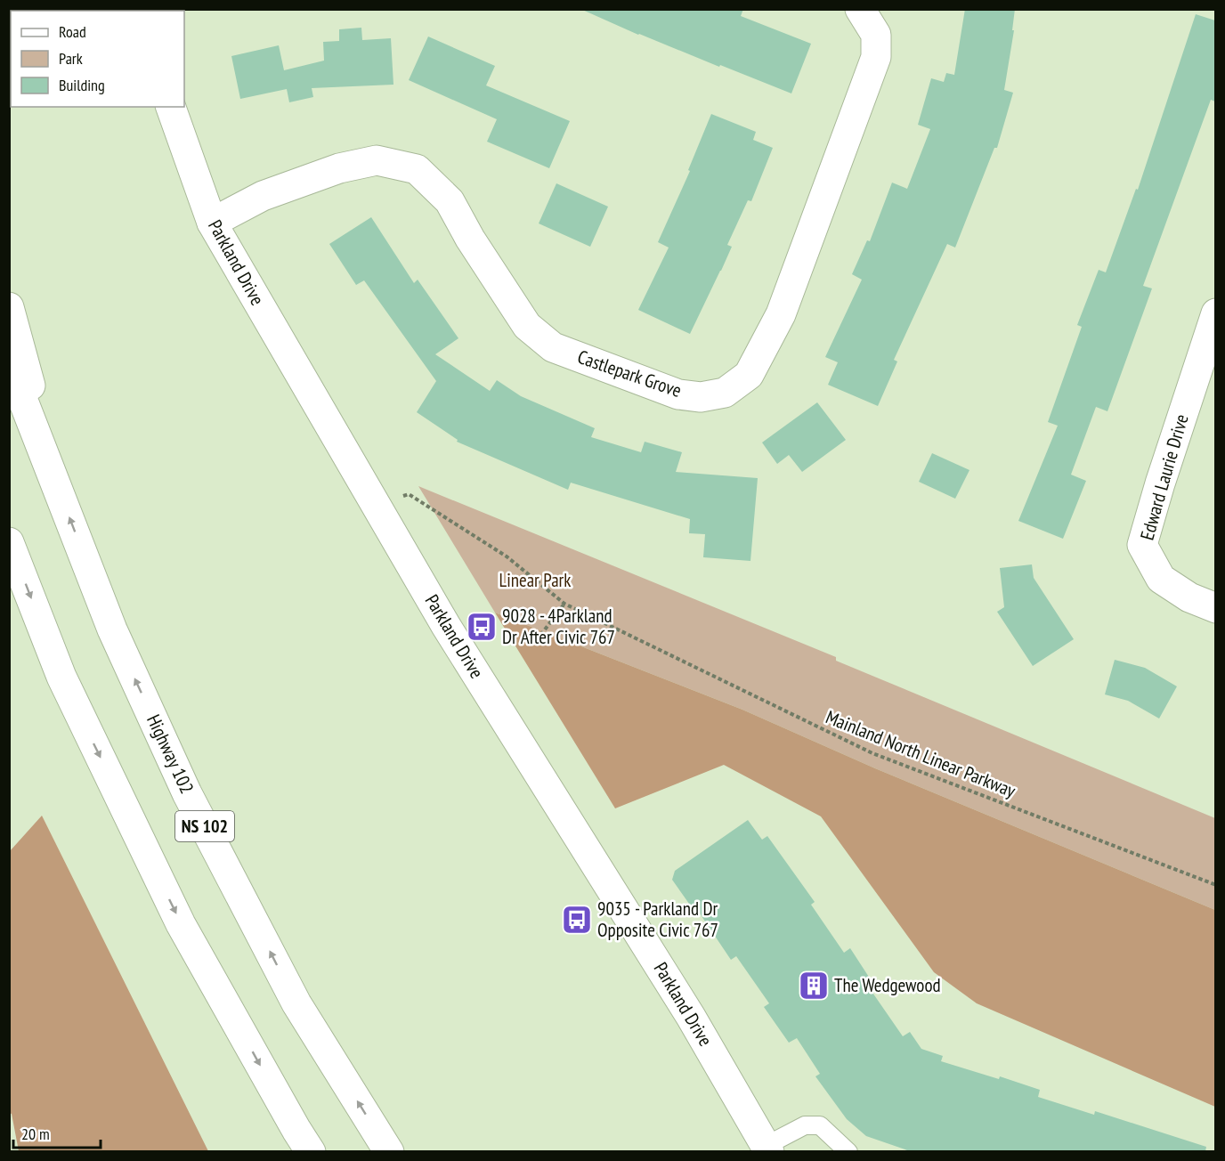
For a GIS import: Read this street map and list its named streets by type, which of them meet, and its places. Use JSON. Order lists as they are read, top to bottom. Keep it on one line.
{"streets":{"main road":["Parkland Drive","Castlepark Grove","Edward Laurie Drive","Highway 102","NS 102"],"path":["Mainland North Linear Parkway"]},"crossings":[["Parkland Drive","Castlepark Grove"],["Parkland Drive","Mainland North Linear Parkway"]],"parks":["Linear Park"],"places":{"bus stop":["9028 - 4Parkland Dr After Civic 767","9035 - Parkland Dr Opposite Civic 767"],"building":["The Wedgewood"]},"legend":["Road","Park","Building"],"scale_bar":"20 m"}
